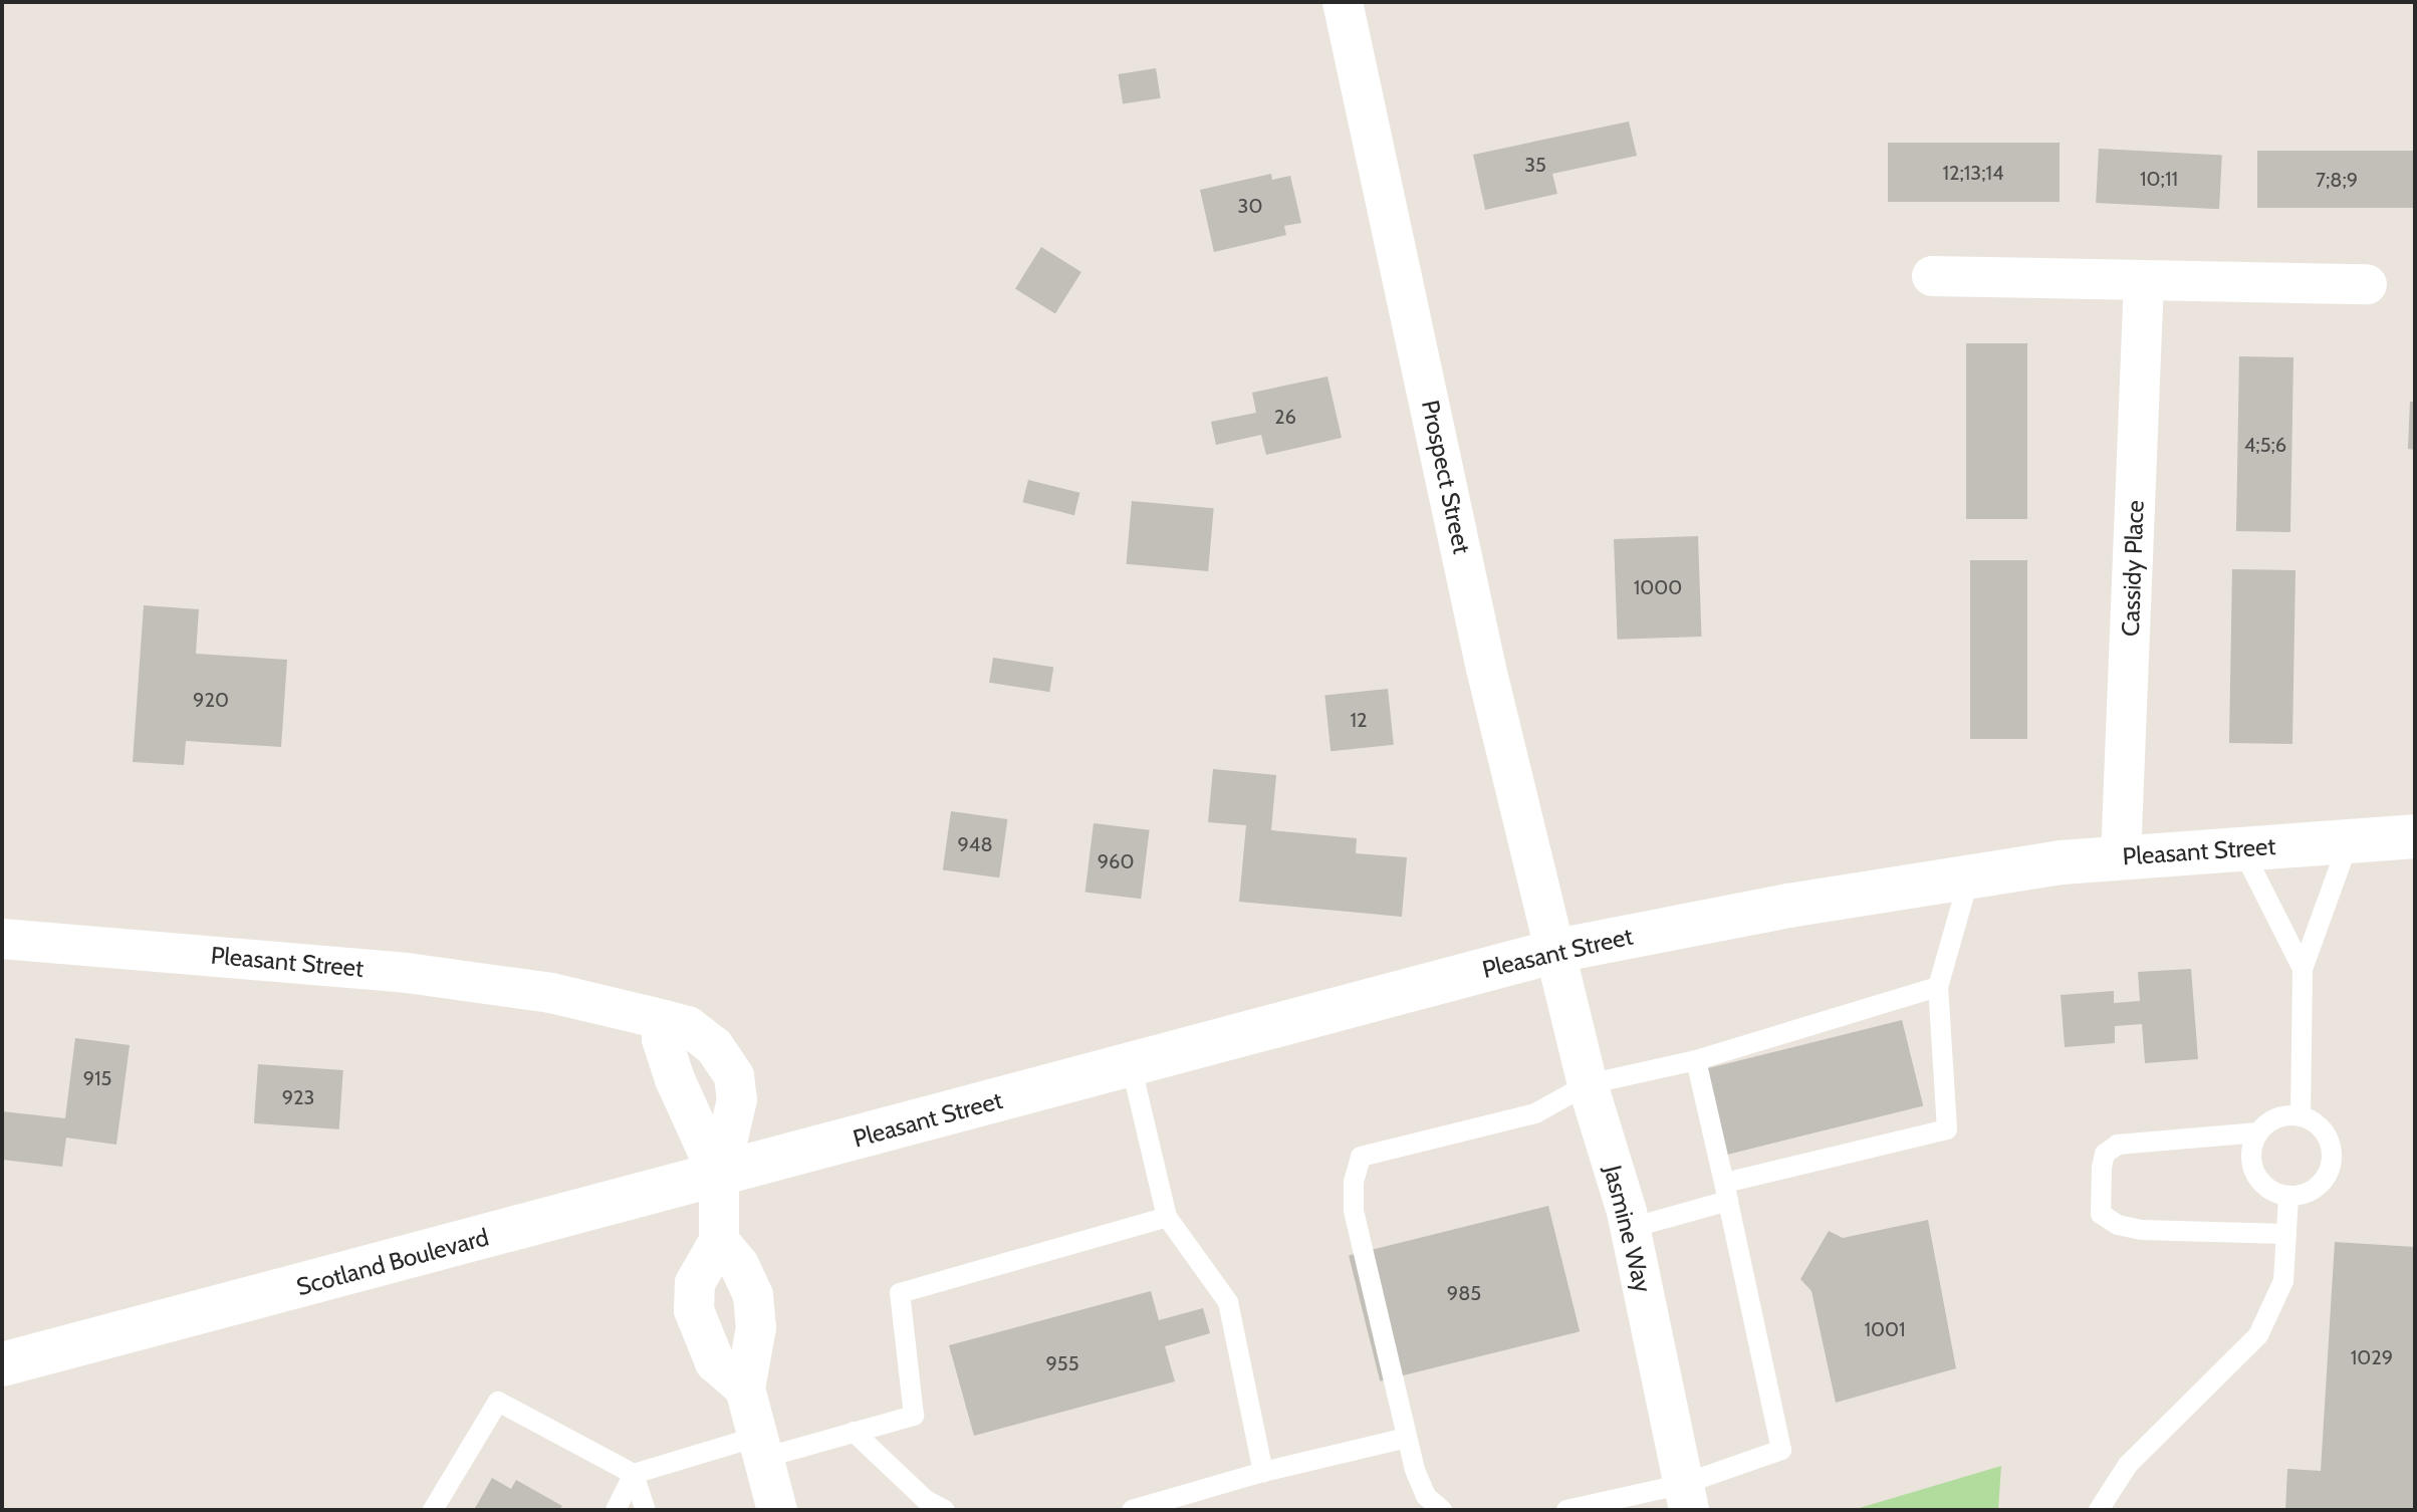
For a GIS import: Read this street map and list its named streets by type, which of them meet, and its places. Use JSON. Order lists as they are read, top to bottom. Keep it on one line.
{"streets":{"main road":["Pleasant Street","Scotland Boulevard"],"street":["Prospect Street","Cassidy Place","Jasmine Way"]},"crossings":[["Prospect Street","Pleasant Street"],["Prospect Street","Jasmine Way"],["Cassidy Place","Pleasant Street"],["Pleasant Street","Jasmine Way"],["Pleasant Street","Scotland Boulevard"]],"house_numbers":["35","12;13;14","10;11","7;8;9","30","26","4;5;6","1000","920","12","948","960","915","923","985","1001","1029","955"]}
